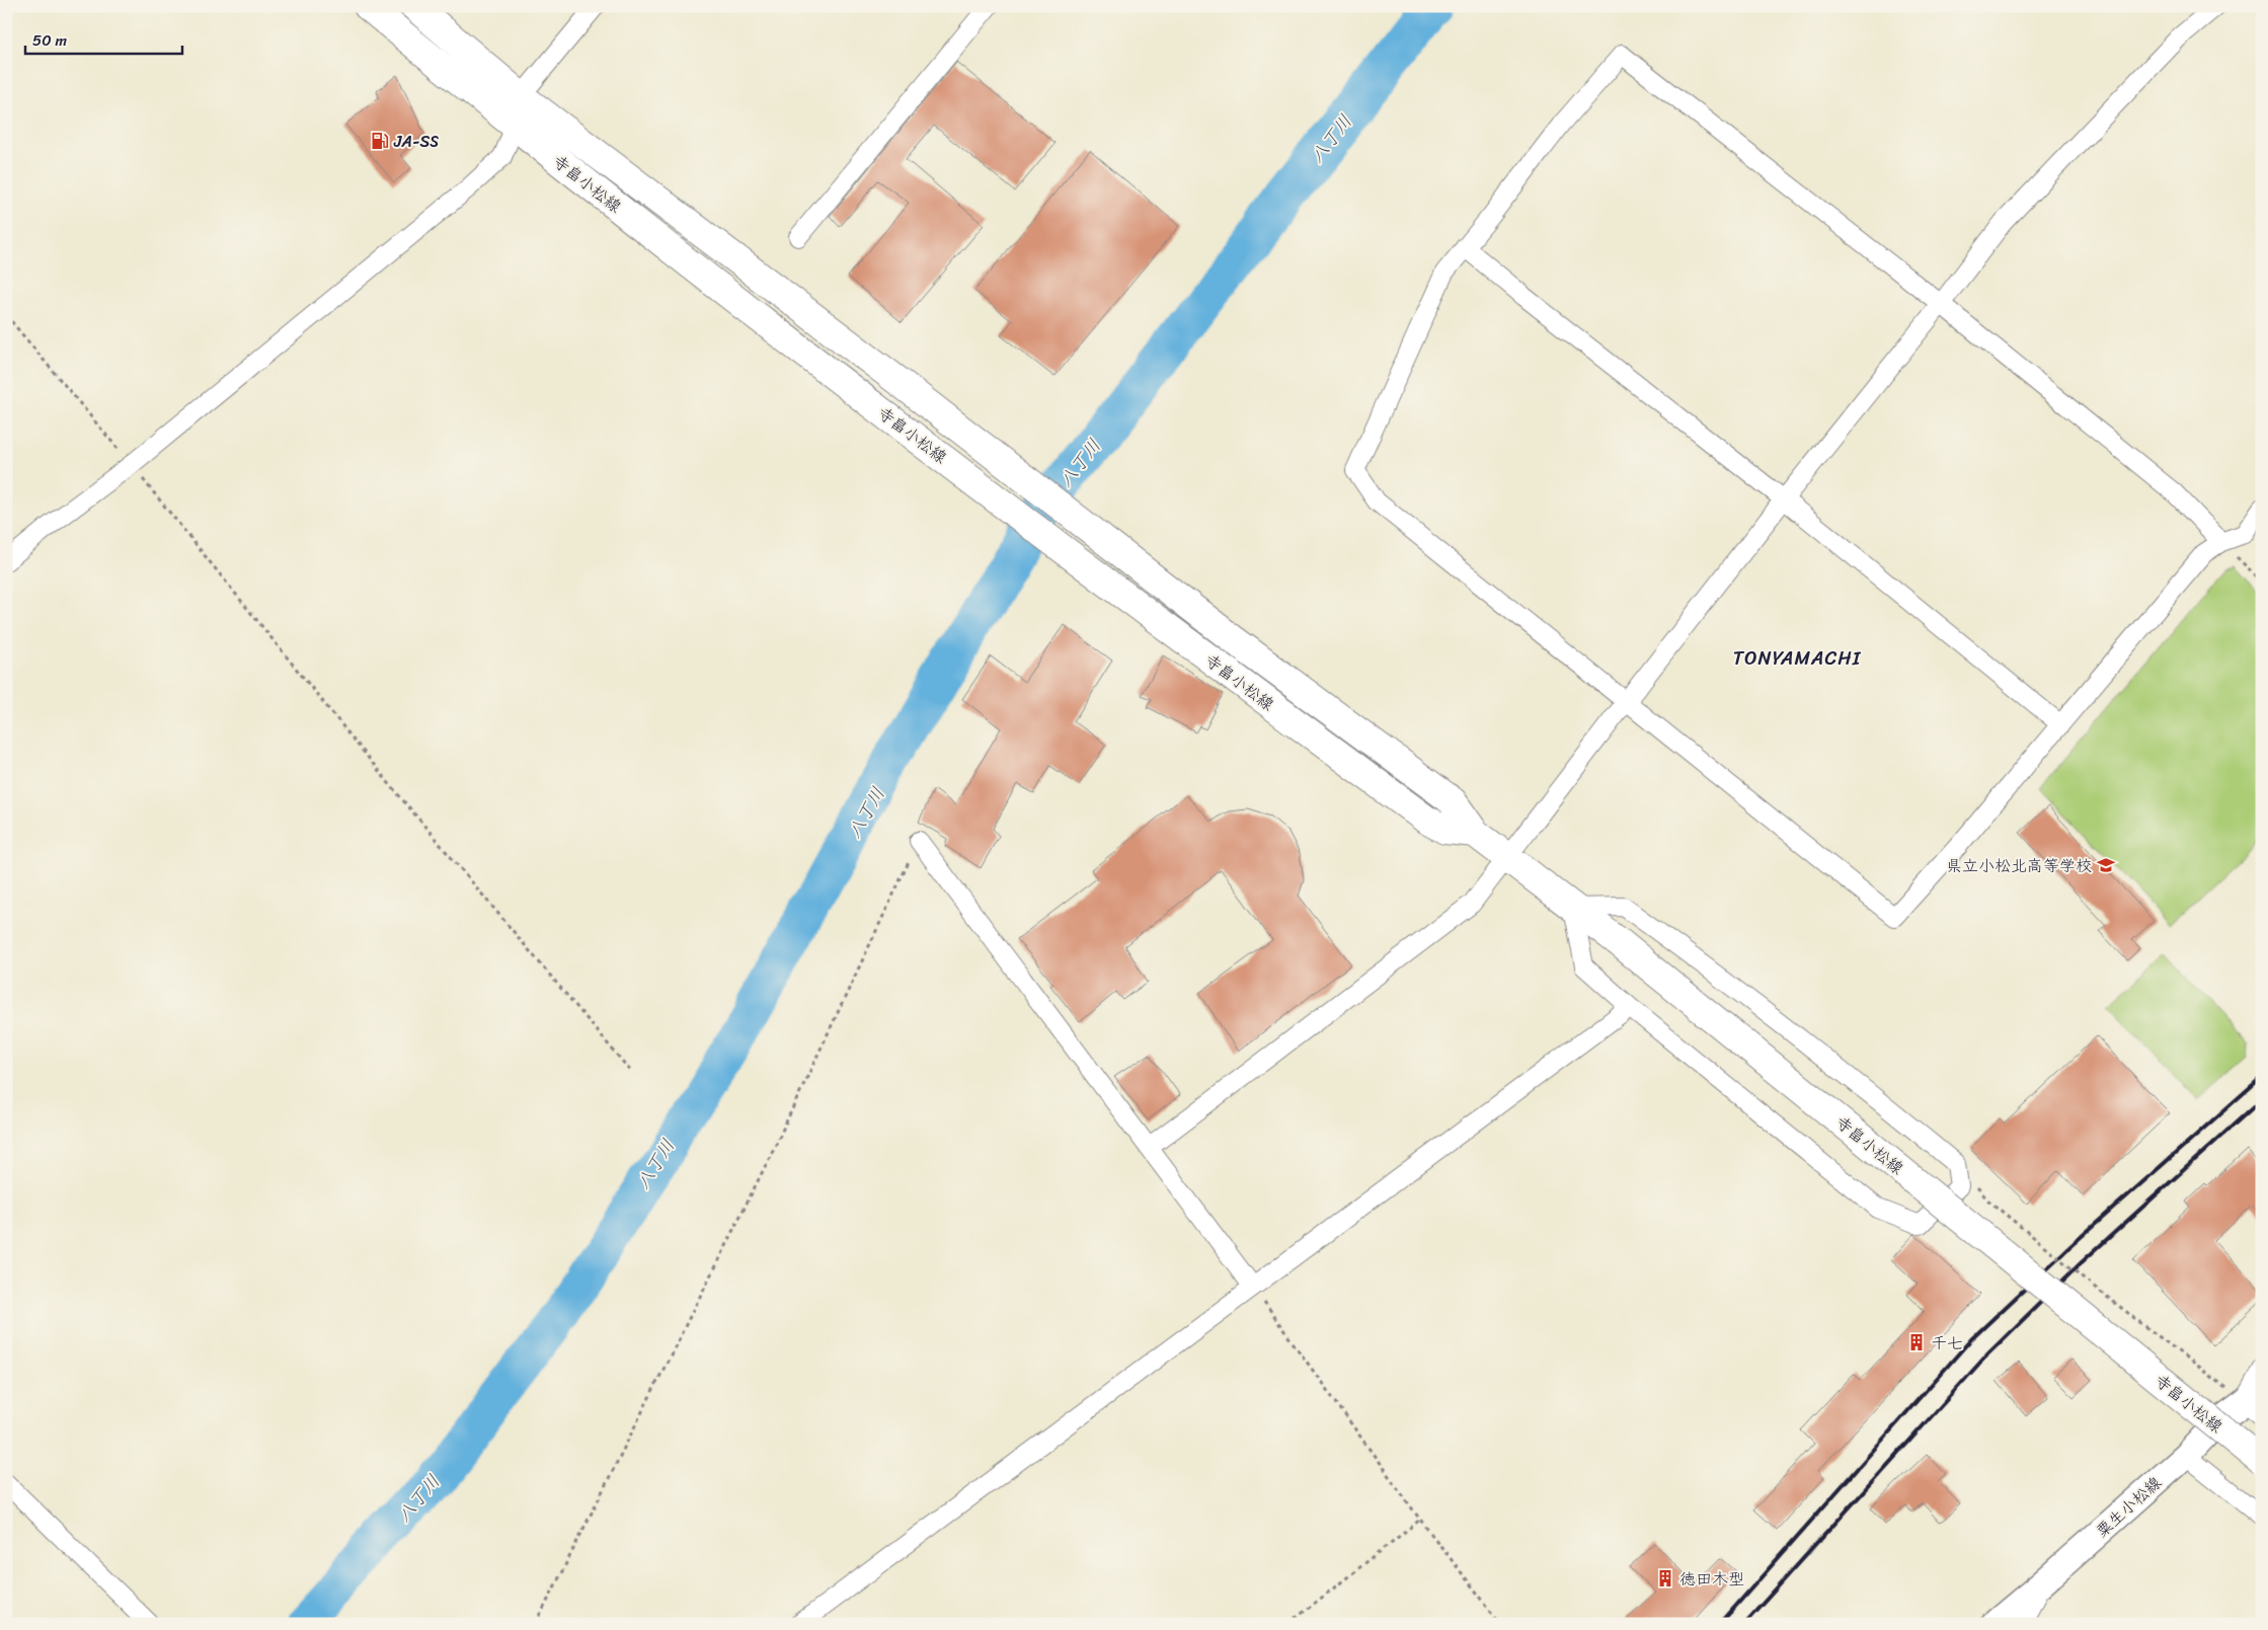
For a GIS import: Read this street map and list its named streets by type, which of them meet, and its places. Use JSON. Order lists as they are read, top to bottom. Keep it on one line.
{"streets":{"main road":["寺畠小松線","粟生小松線"]},"districts":["TONYAMACHI"],"water":["八丁川"],"places":{"fuel station":["JA-SS"],"school or university":["県立小松北高等学校"],"building":["千七","徳田木型"]},"scale_bar":"50 m"}
